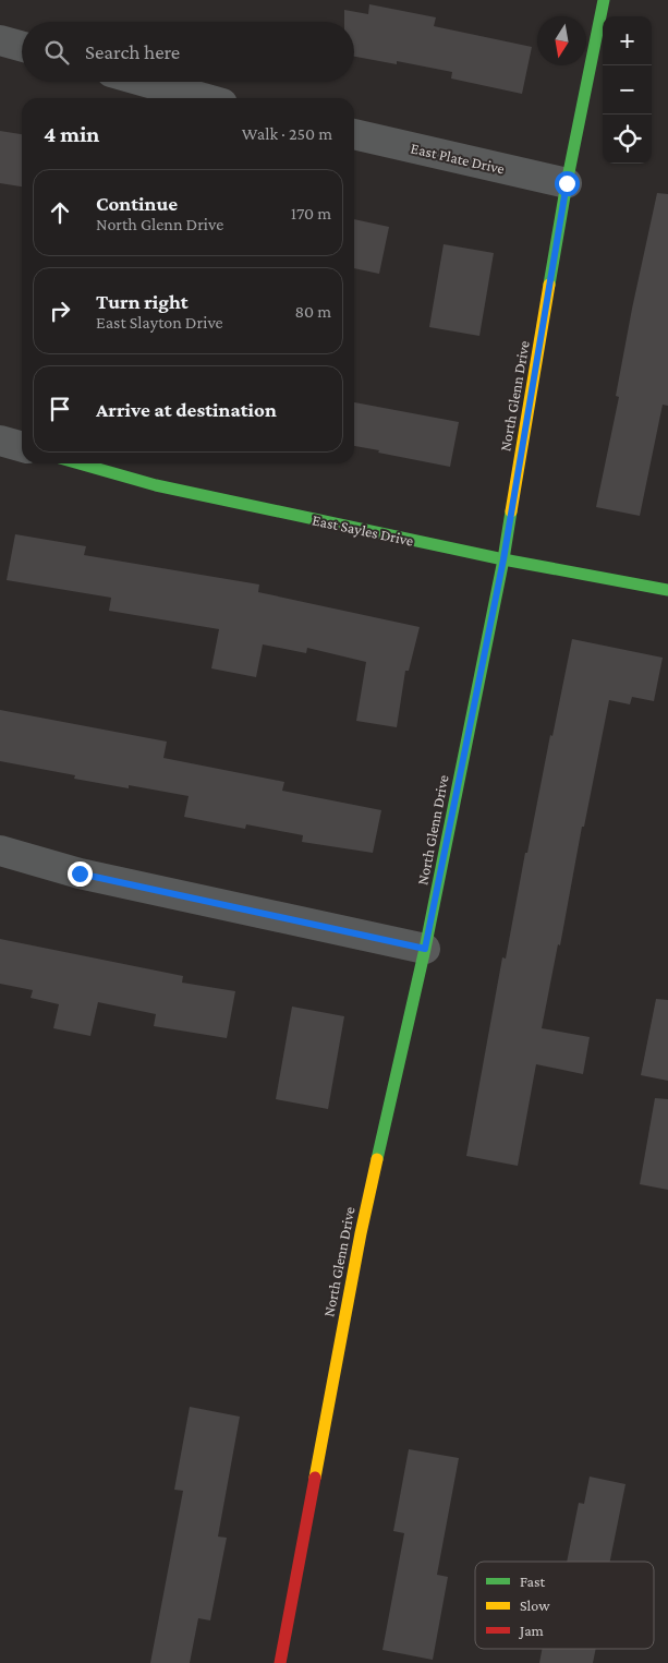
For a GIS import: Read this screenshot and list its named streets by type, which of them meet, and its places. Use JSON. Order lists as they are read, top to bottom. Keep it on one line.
{"streets":{"street":["East Plate Drive","North Glenn Drive","East Sayles Drive"]},"crossings":[["East Plate Drive","North Glenn Drive"],["North Glenn Drive","East Sayles Drive"]],"legend":["Fast","Slow","Jam"],"north":"bottom","page":{"map_buttons":["+","−"],"search":"Search here","heading":["4 min","Walk · 250 m"],"list":[["Continue","North Glenn Drive","170 m"],["Turn right","East Slayton Drive","80 m"],"Arrive at destination"]}}
